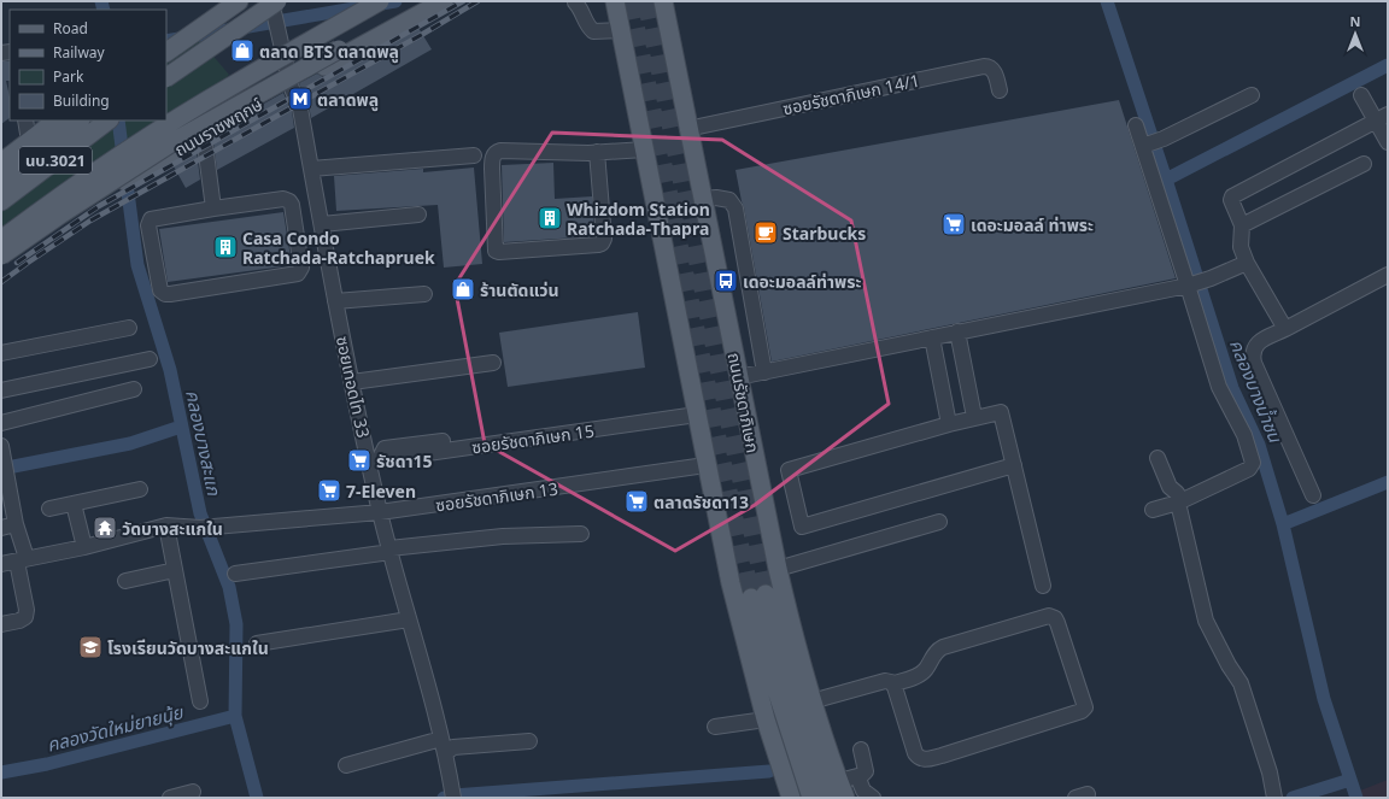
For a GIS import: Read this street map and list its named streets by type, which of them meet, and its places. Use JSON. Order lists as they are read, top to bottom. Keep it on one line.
{"streets":{"main road":["ถนนราชพฤกษ์","นบ.3021","ถนนรัชดาภิเษก"],"street":["ซอยรัชดาภิเษก 14/1","ซอยเทอดไท 33","ซอยรัชดาภิเษก 15","ซอยรัชดาภิเษก 13"]},"crossings":[["ซอยรัชดาภิเษก 14/1","ถนนรัชดาภิเษก"],["ถนนราชพฤกษ์","ซอยเทอดไท 33"],["ซอยเทอดไท 33","ซอยรัชดาภิเษก 15"],["ซอยเทอดไท 33","ซอยรัชดาภิเษก 13"]],"water":["คลองบางน้ำชน","คลองบางสะแก","คลองวัดใหม่ยายนุ้ย"],"places":{"shop":["ตลาด BTS ตลาดพลู","ร้านตัดแว่น"],"metro station":["ตลาดพลู"],"building":["Whizdom Station Ratchada-Thapra","Casa Condo Ratchada-Ratchapruek"],"supermarket":["เดอะมอลล์ ท่าพระ","รัชดา15","7-Eleven","ตลาดรัชดา13"],"cafe":["Starbucks"],"bus stop":["เดอะมอลล์ท่าพระ"],"temple":["วัดบางสะแกใน"],"school or university":["โรงเรียนวัดบางสะแกใน"]},"legend":["Road","Railway","Park","Building"],"north":"top"}
